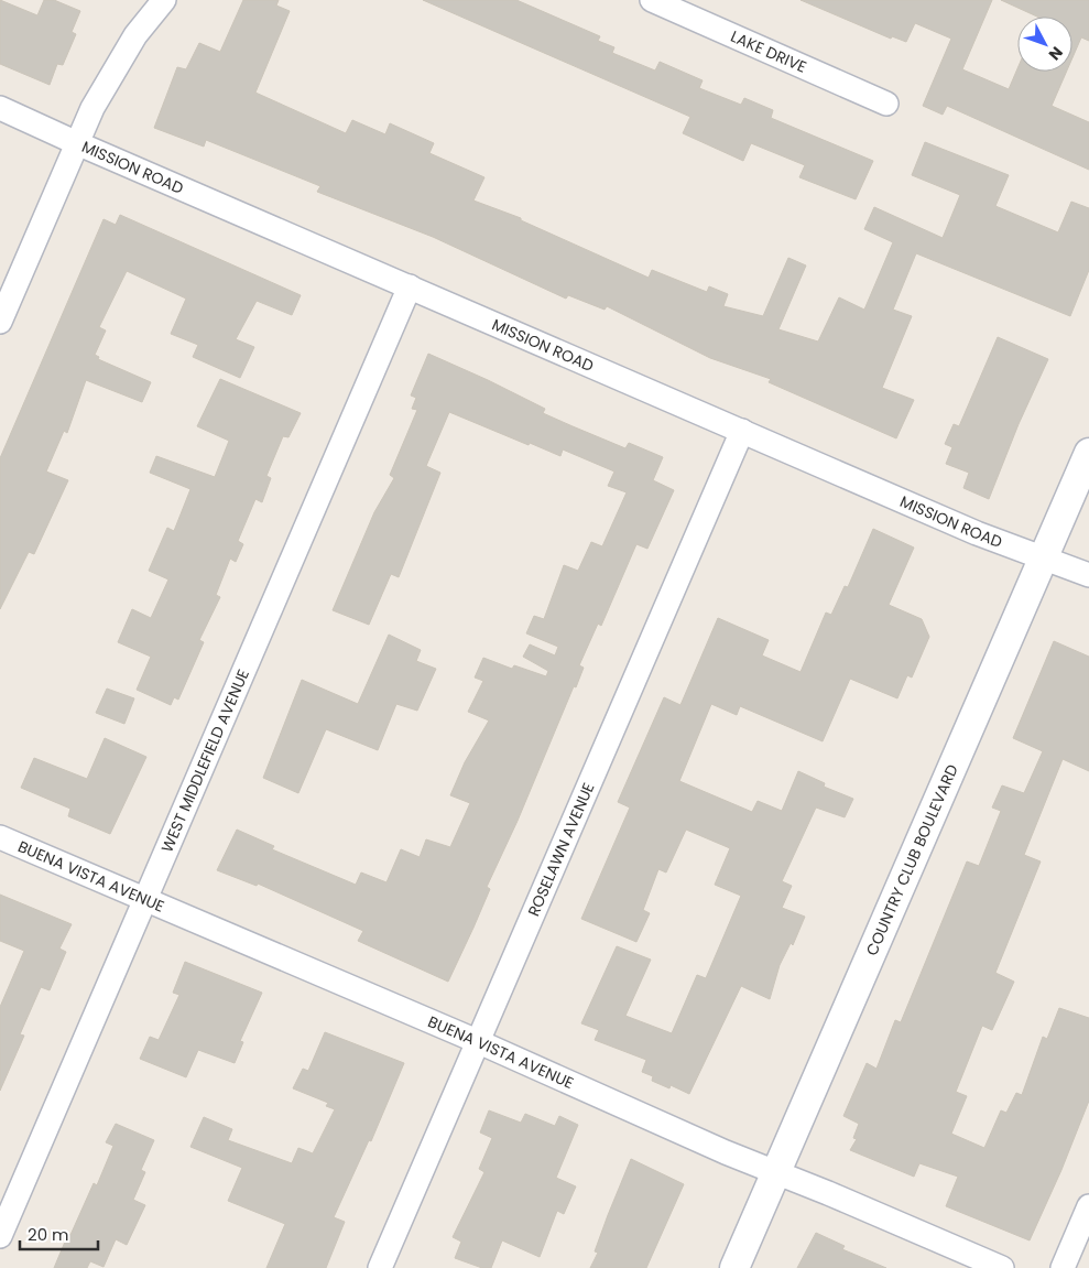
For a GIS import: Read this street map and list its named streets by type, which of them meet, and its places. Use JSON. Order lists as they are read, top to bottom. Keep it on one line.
{"streets":{"street":["LAKE DRIVE","MISSION ROAD","WEST MIDDLEFIELD AVENUE","ROSELAWN AVENUE","COUNTRY CLUB BOULEVARD","BUENA VISTA AVENUE"]},"crossings":[["MISSION ROAD","WEST MIDDLEFIELD AVENUE"],["MISSION ROAD","ROSELAWN AVENUE"],["MISSION ROAD","COUNTRY CLUB BOULEVARD"],["WEST MIDDLEFIELD AVENUE","BUENA VISTA AVENUE"],["ROSELAWN AVENUE","BUENA VISTA AVENUE"],["COUNTRY CLUB BOULEVARD","BUENA VISTA AVENUE"]],"scale_bar":"20 m","north":"bottom right"}
